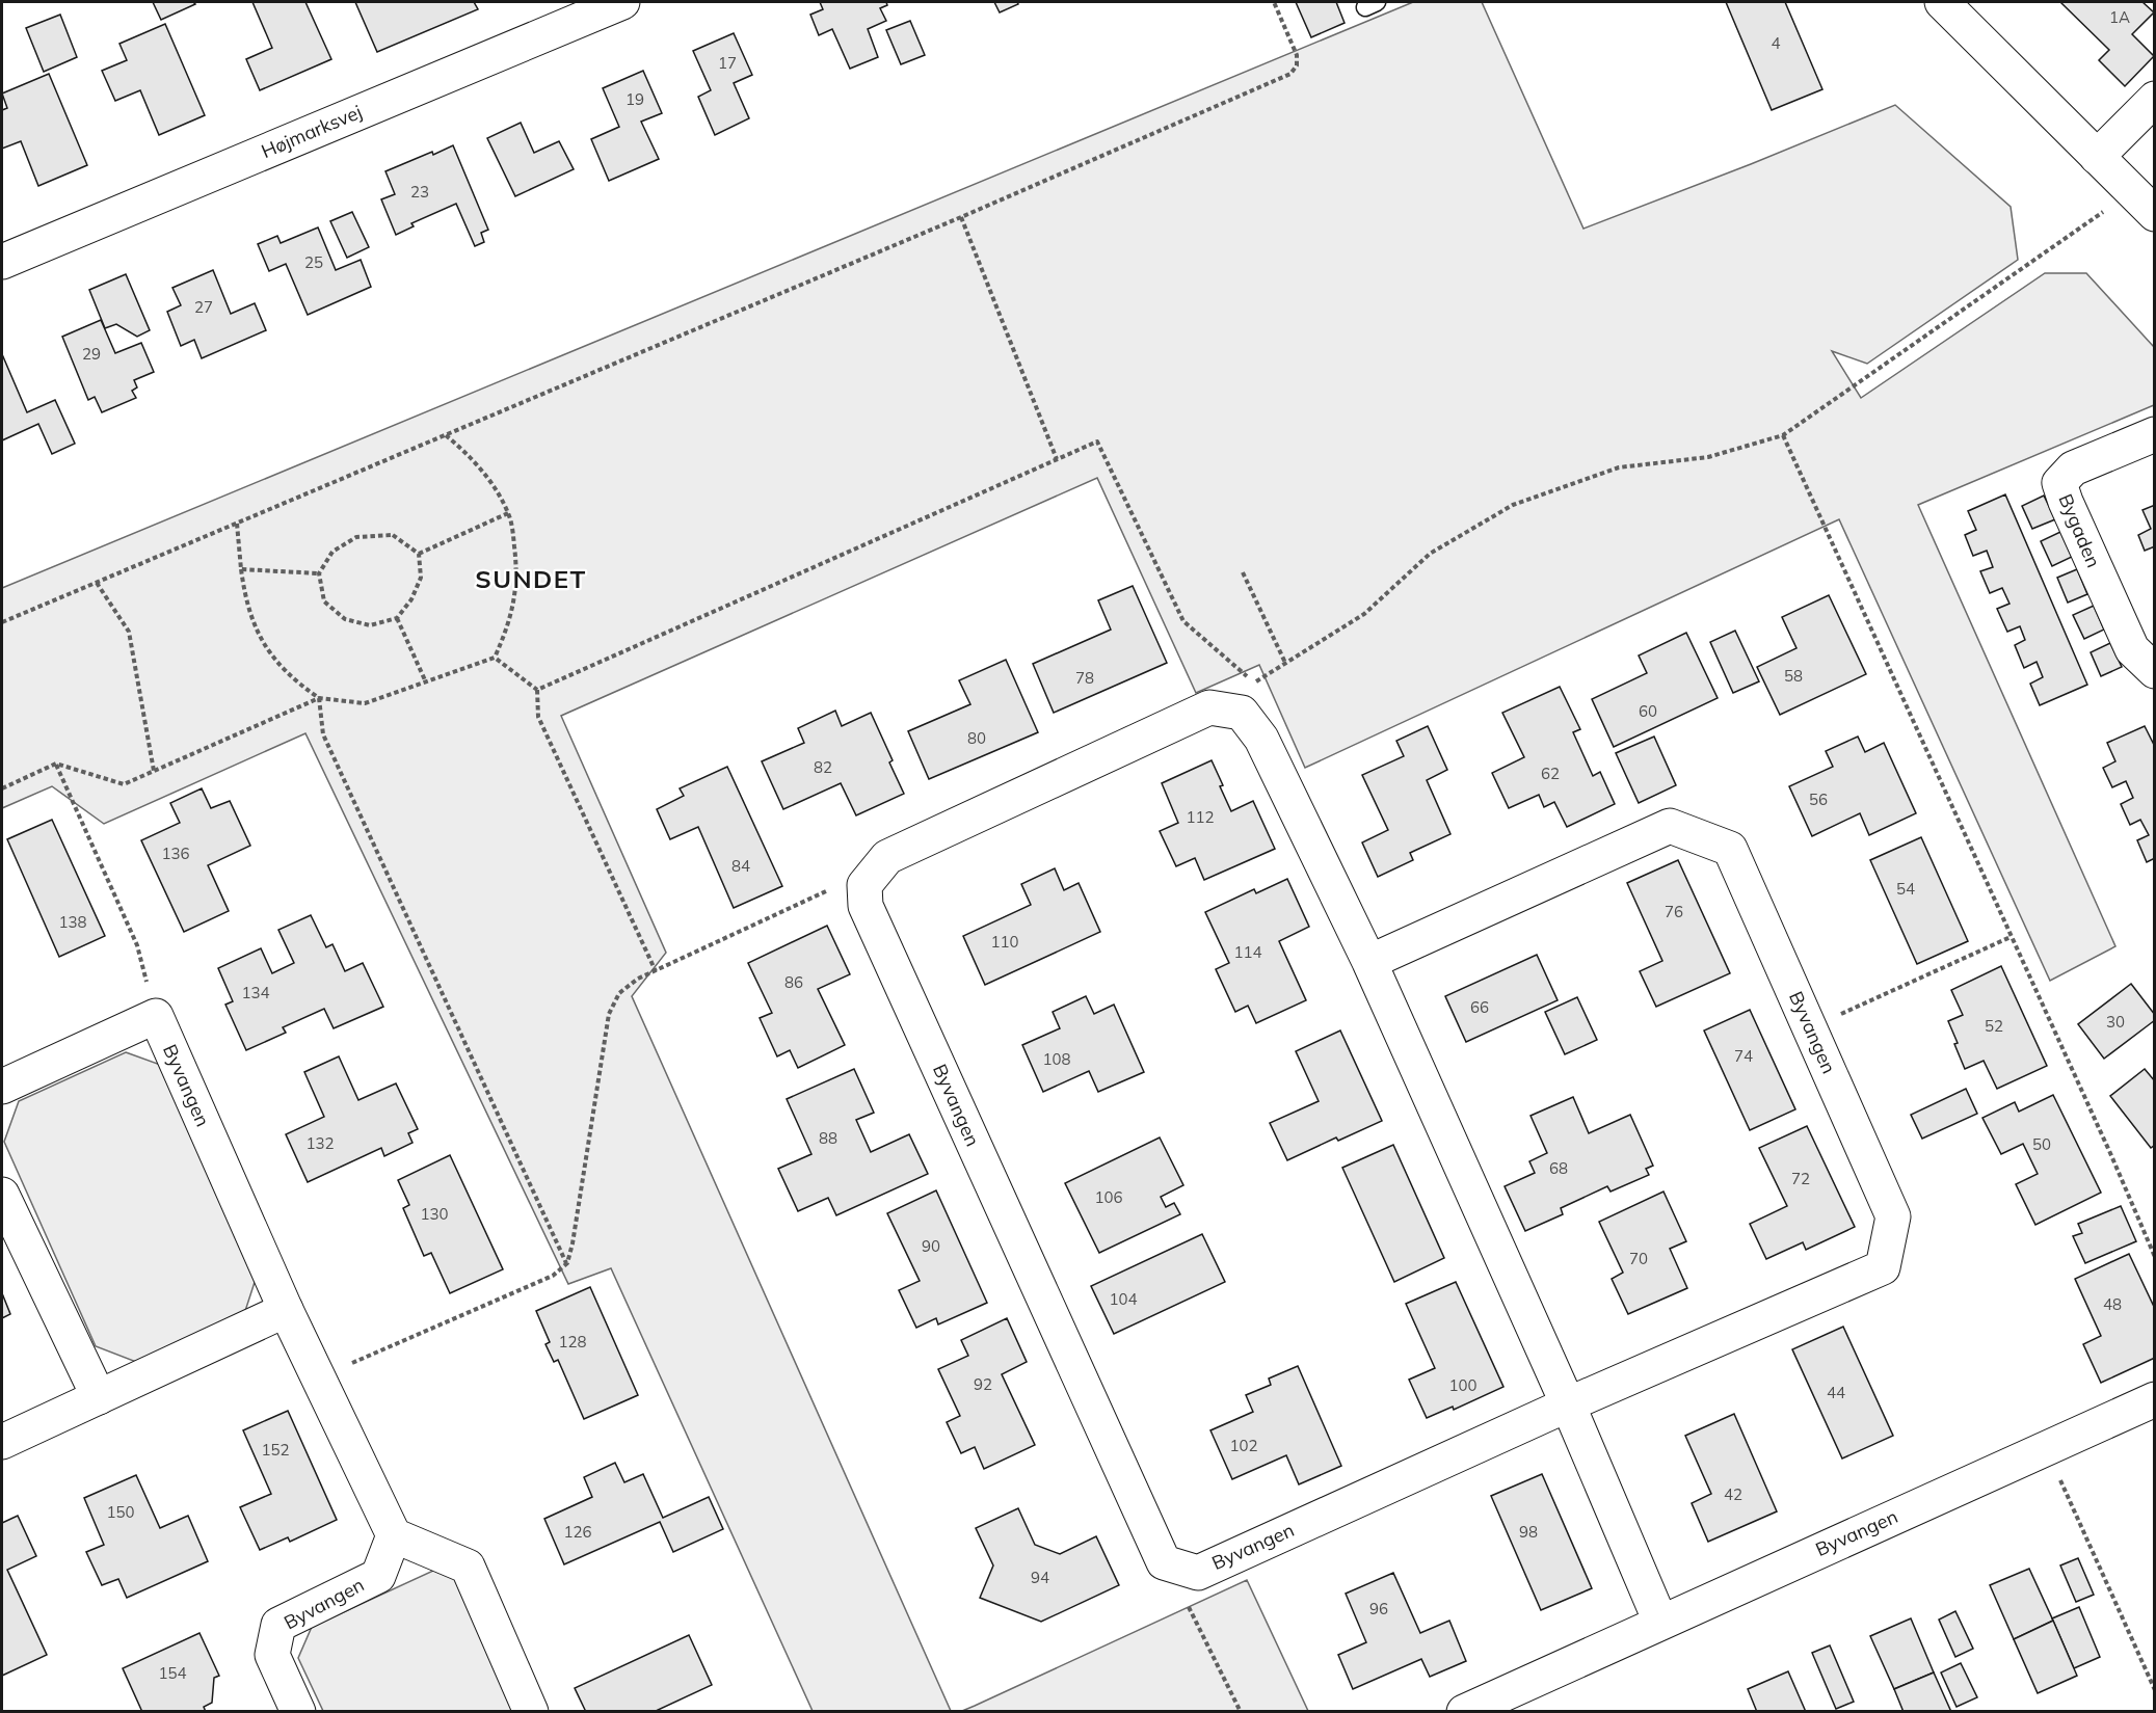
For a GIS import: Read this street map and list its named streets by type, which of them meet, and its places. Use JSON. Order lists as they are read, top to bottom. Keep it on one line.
{"streets":{"street":["Højmarksvej","Bygaden","Byvangen"]},"districts":["SUNDET"],"house_numbers":["1A","4","17","19","23","25","27","29","58","78","60","80","82","62","56","112","136","84","54","76","138","110","114","86","134","66","30","52","74","108","88","132","50","68","72","106","130","90","70","104","48","128","92","100","44","102","152","42","150","126","98","94","96","154"]}
